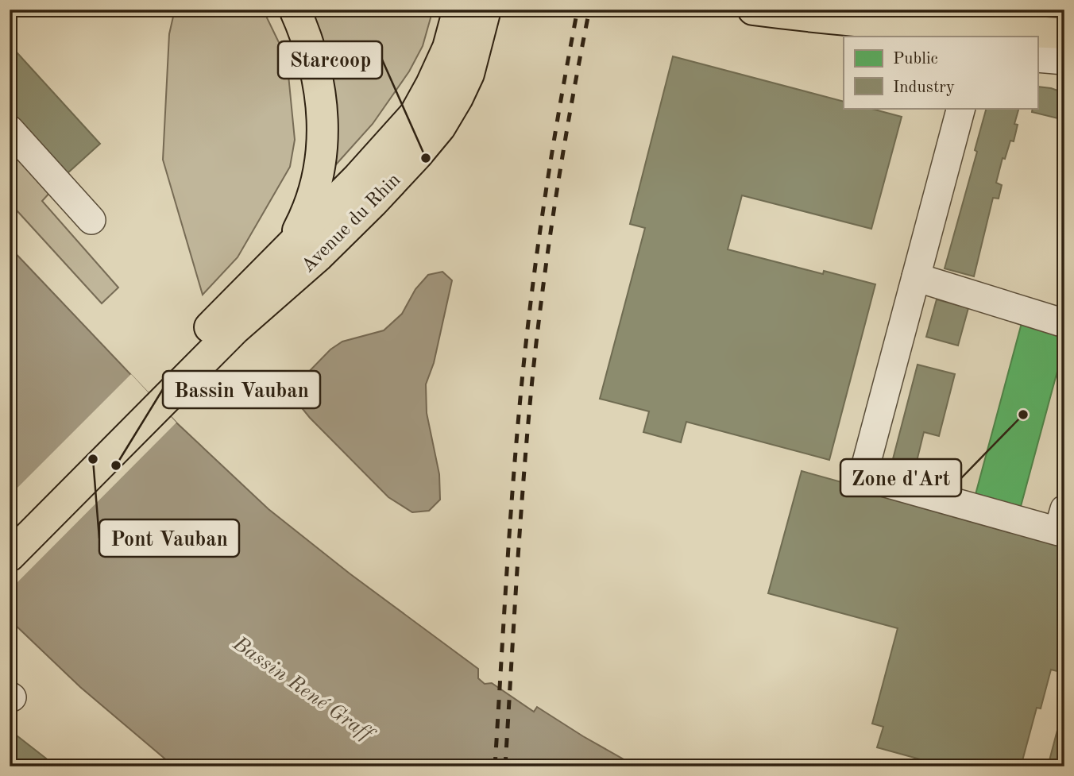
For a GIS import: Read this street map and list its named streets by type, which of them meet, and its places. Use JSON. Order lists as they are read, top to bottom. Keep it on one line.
{"streets":{"main road":["Avenue du Rhin"]},"water":["Bassin René Graff"],"places":["Starcoop","Zone d'Art","Pont Vauban","Bassin Vauban"],"legend":["Public","Industry"]}
